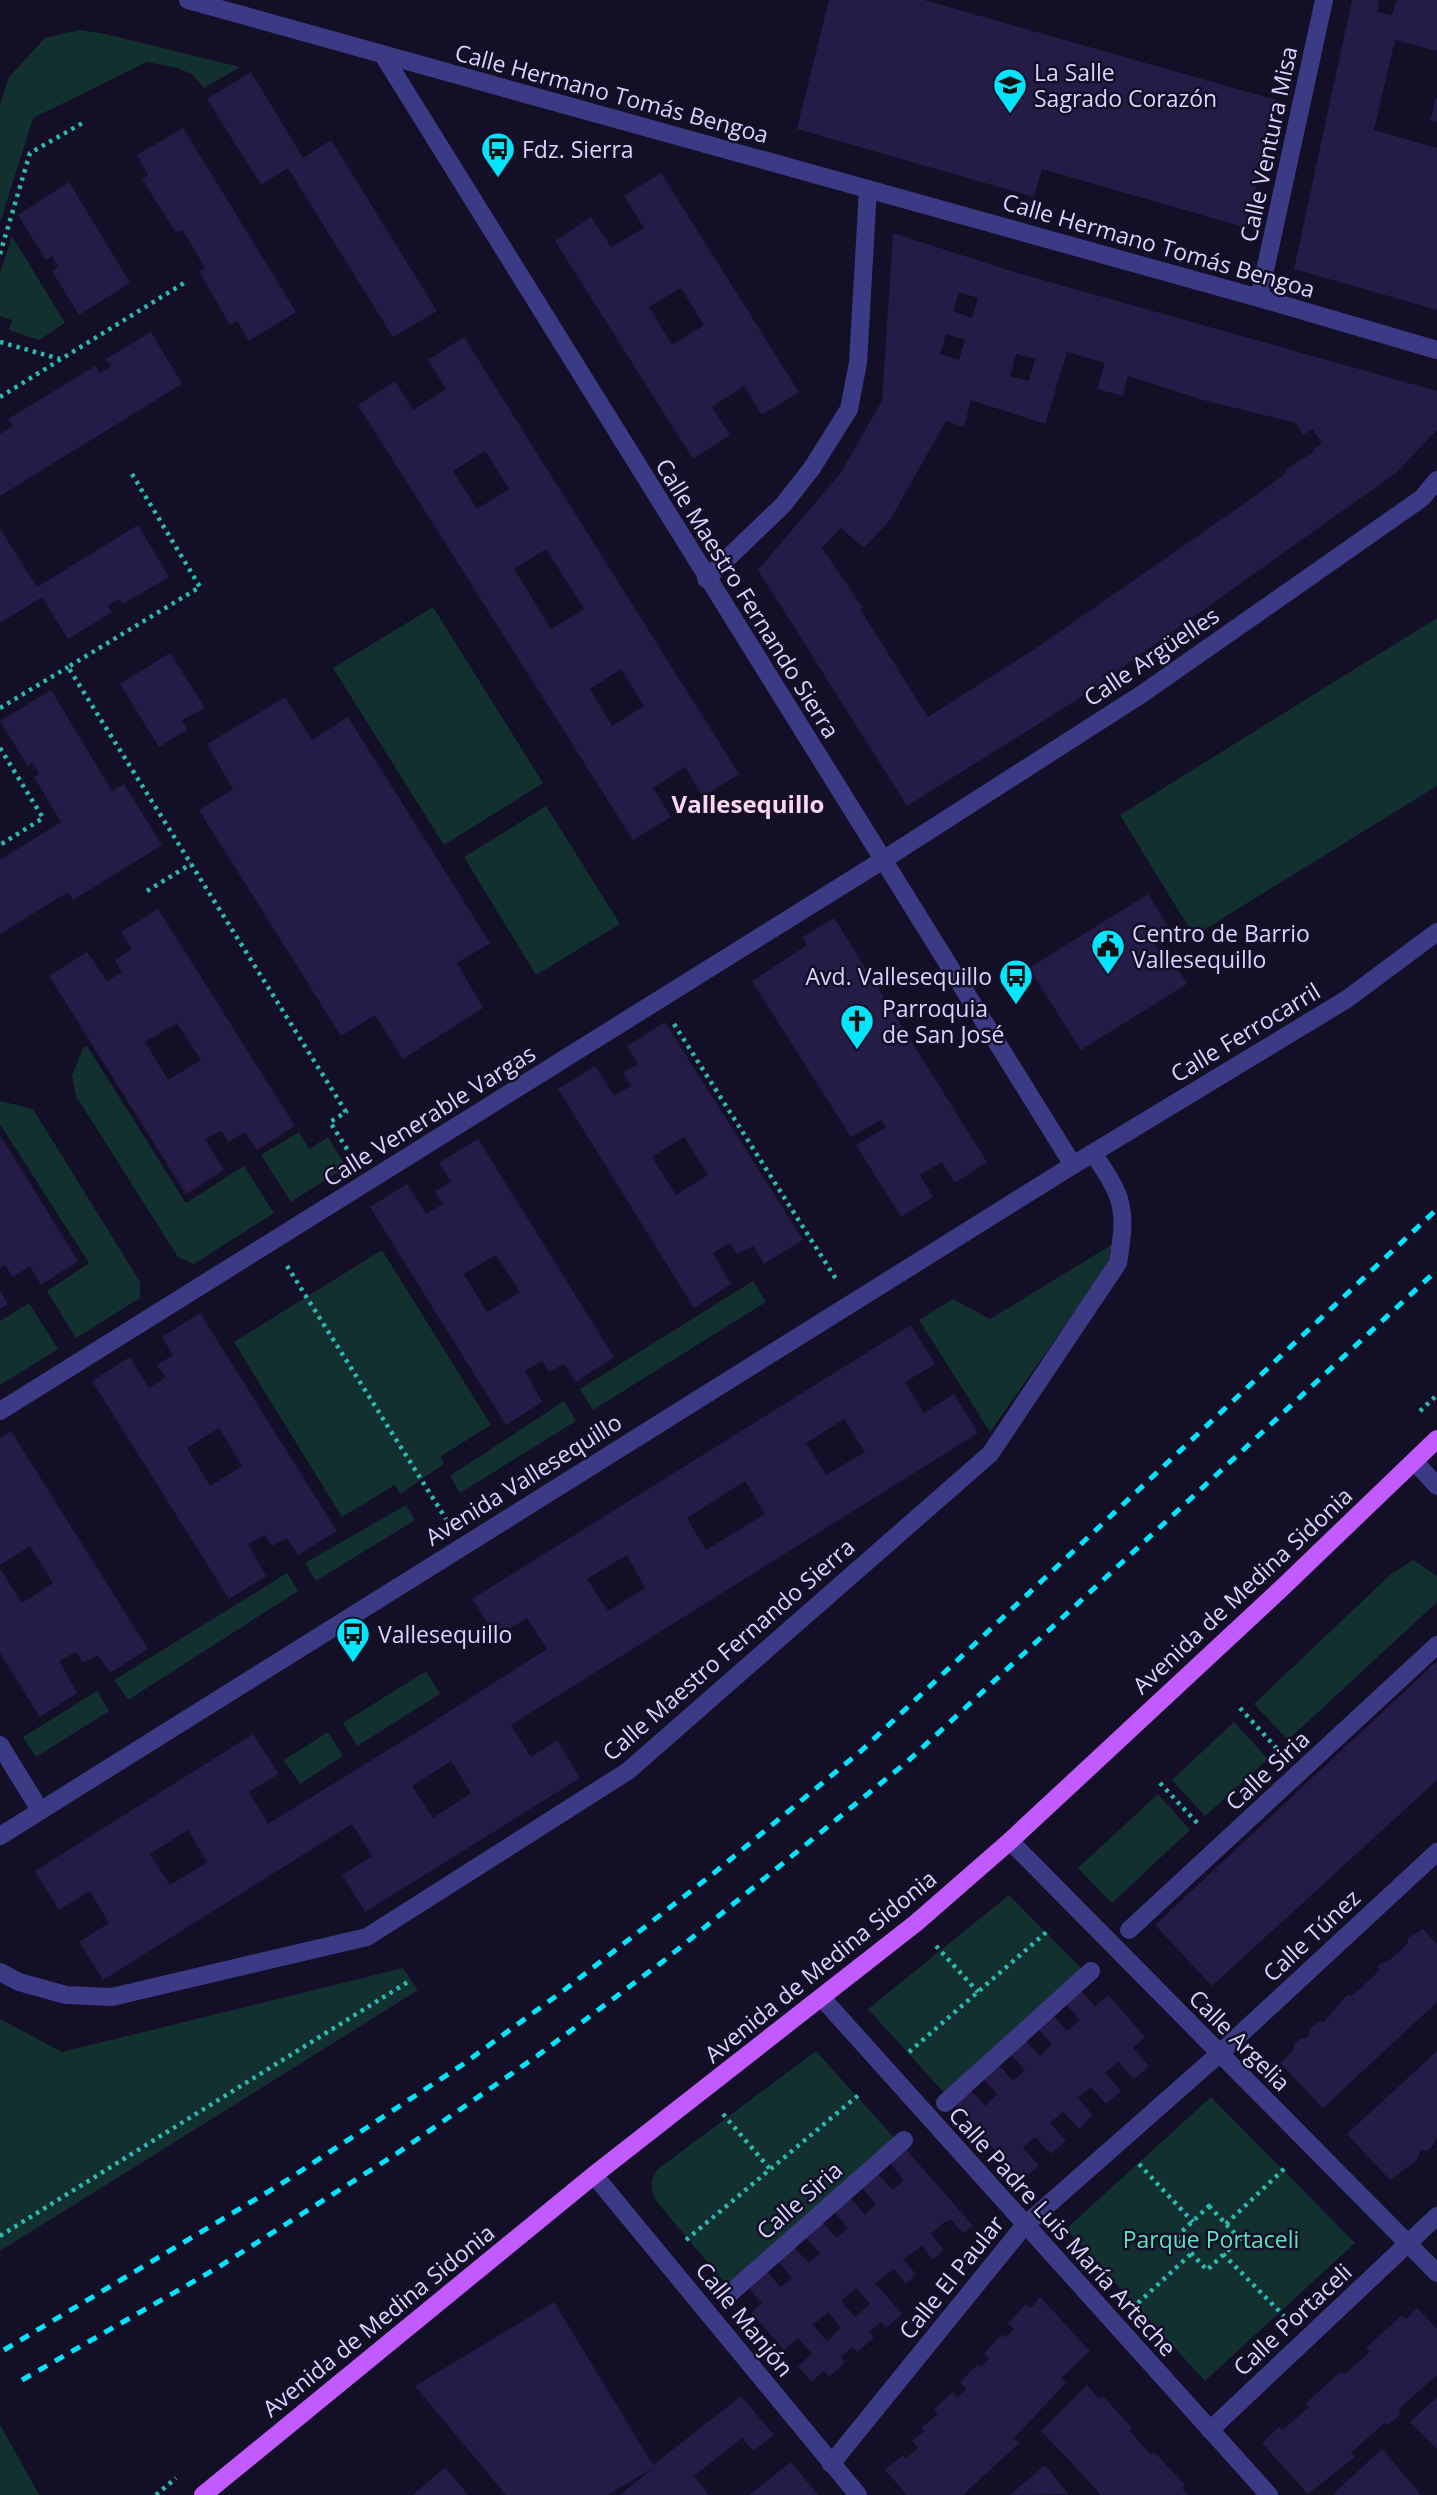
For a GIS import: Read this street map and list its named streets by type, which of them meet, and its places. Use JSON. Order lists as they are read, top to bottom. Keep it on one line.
{"streets":{"main road":["Avenida de Medina Sidonia"],"street":["Calle Hermano Tomás Bengoa","Calle Ventura Misa","Calle Maestro Fernando Sierra","Calle Argüelles","Calle Ferrocarril","Calle Venerable Vargas","Avenida Vallesequillo","Calle Siria","Calle Túnez","Calle Argelia","Calle Padre Luis María Arteche","Calle El Paular","Calle Manjón","Calle Portaceli"]},"crossings":[["Calle Hermano Tomás Bengoa","Calle Ventura Misa"],["Calle Hermano Tomás Bengoa","Calle Maestro Fernando Sierra"],["Calle Maestro Fernando Sierra","Calle Argüelles"],["Calle Maestro Fernando Sierra","Calle Ferrocarril"],["Calle Maestro Fernando Sierra","Calle Venerable Vargas"],["Calle Maestro Fernando Sierra","Avenida Vallesequillo"],["Calle Argüelles","Calle Venerable Vargas"],["Calle Ferrocarril","Avenida Vallesequillo"],["Avenida de Medina Sidonia","Calle Argelia"],["Avenida de Medina Sidonia","Calle Padre Luis María Arteche"],["Avenida de Medina Sidonia","Calle Manjón"],["Calle Túnez","Calle Argelia"],["Calle Túnez","Calle El Paular"],["Calle Argelia","Calle El Paular"],["Calle Argelia","Calle Portaceli"],["Calle Padre Luis María Arteche","Calle El Paular"],["Calle Padre Luis María Arteche","Calle Portaceli"],["Calle El Paular","Calle Manjón"]],"districts":["Vallesequillo"],"parks":["Parque Portaceli"],"places":{"school or university":["La Salle Sagrado Corazón"],"bus stop":["Fdz. Sierra","Avd. Vallesequillo","Vallesequillo"],"public building":["Centro de Barrio Vallesequillo"],"church":["Parroquia de San José"]}}
